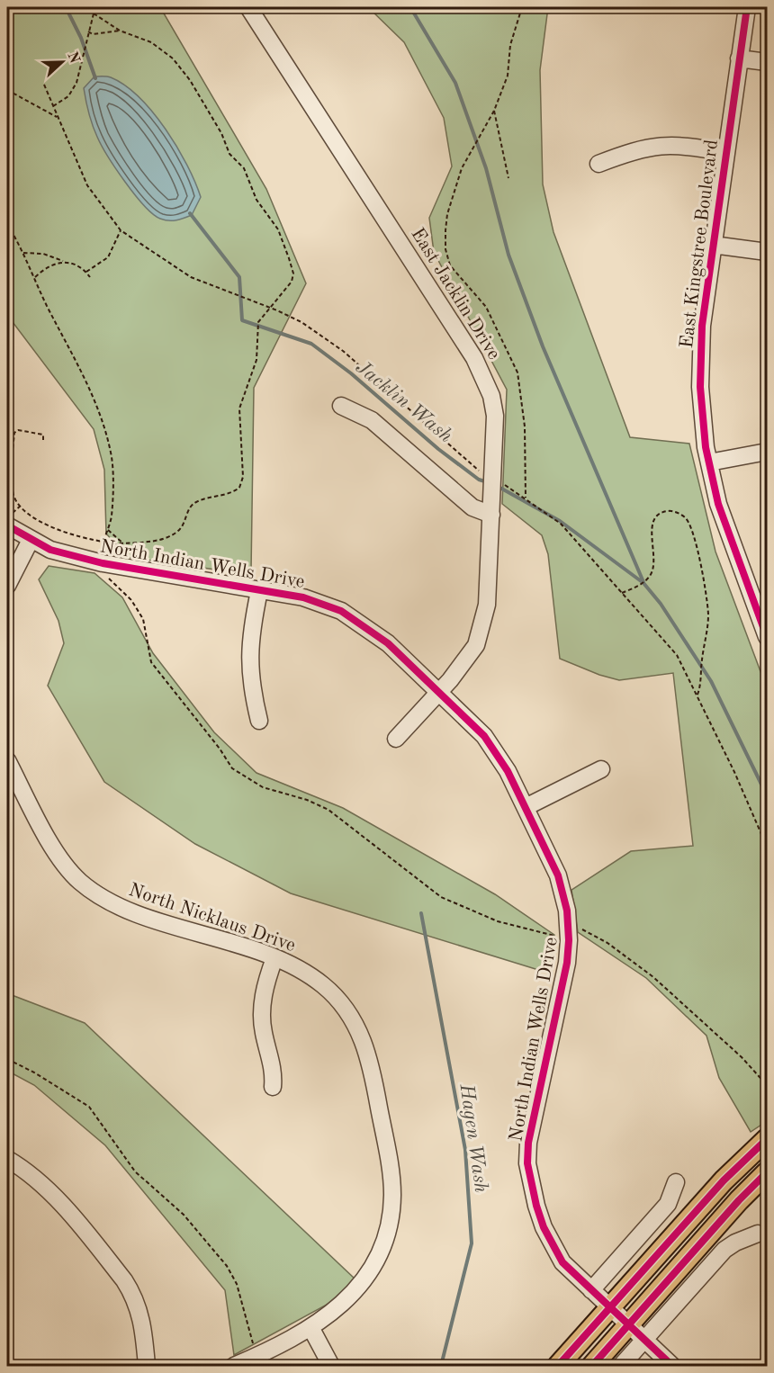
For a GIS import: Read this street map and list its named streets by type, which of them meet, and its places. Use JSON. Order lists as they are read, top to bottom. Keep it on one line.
{"streets":{"street":["East Kingstree Boulevard","East Jacklin Drive","North Indian Wells Drive","North Nicklaus Drive"]},"crossings":[["East Jacklin Drive","North Indian Wells Drive"]],"water":["Jacklin Wash","Hagen Wash"],"north":"right"}
